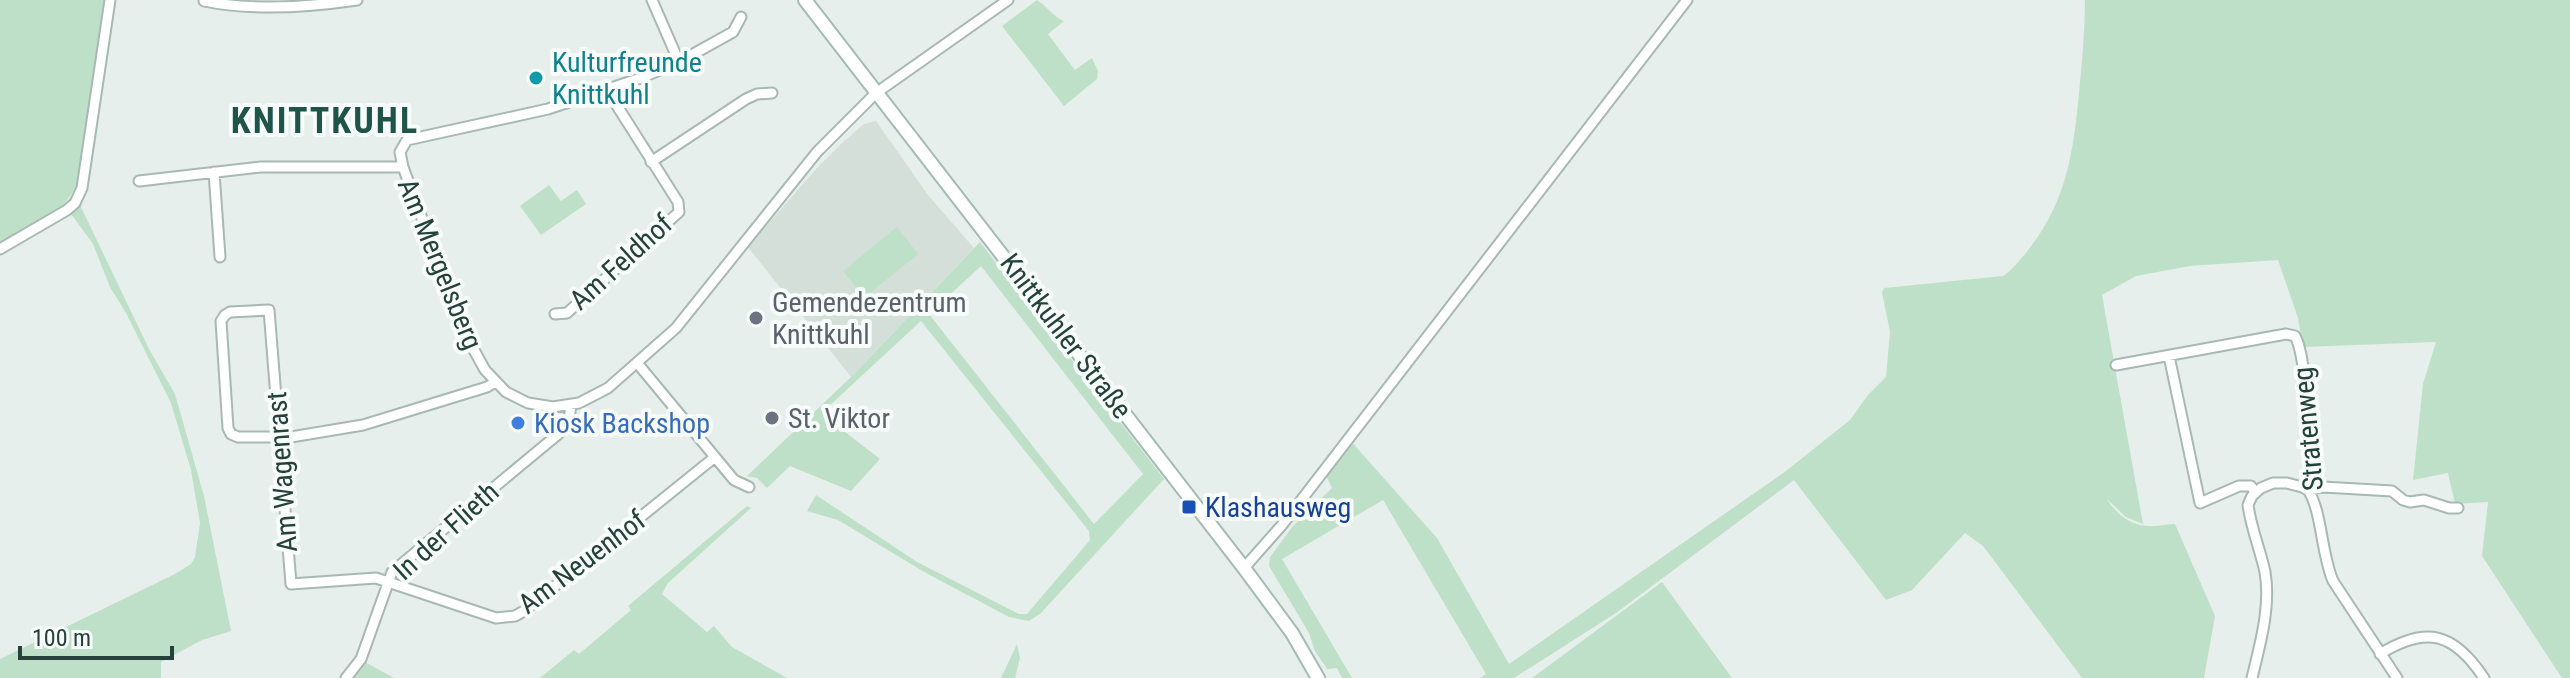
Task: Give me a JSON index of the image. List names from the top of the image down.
{
  "streets": {
    "street": [
      "Am Feldhof",
      "Am Mergelsberg",
      "Knittkuhler Straße",
      "Stratenweg",
      "Am Wagenrast",
      "In der Flieth",
      "Am Neuenhof"
    ]
  },
  "crossings": [
    ["Am Mergelsberg", "Knittkuhler Straße"],
    ["Am Mergelsberg", "In der Flieth"],
    ["Am Wagenrast", "In der Flieth"],
    ["Am Wagenrast", "Am Neuenhof"],
    ["In der Flieth", "Am Neuenhof"]
  ],
  "districts": ["KNITTKUHL"],
  "places": {
    "other": [
      "Kulturfreunde Knittkuhl",
      "Gemendezentrum Knittkuhl",
      "St. Viktor",
      "Kiosk Backshop"
    ],
    "transit": ["Klashausweg"]
  },
  "scale_bar": "100 m"
}
